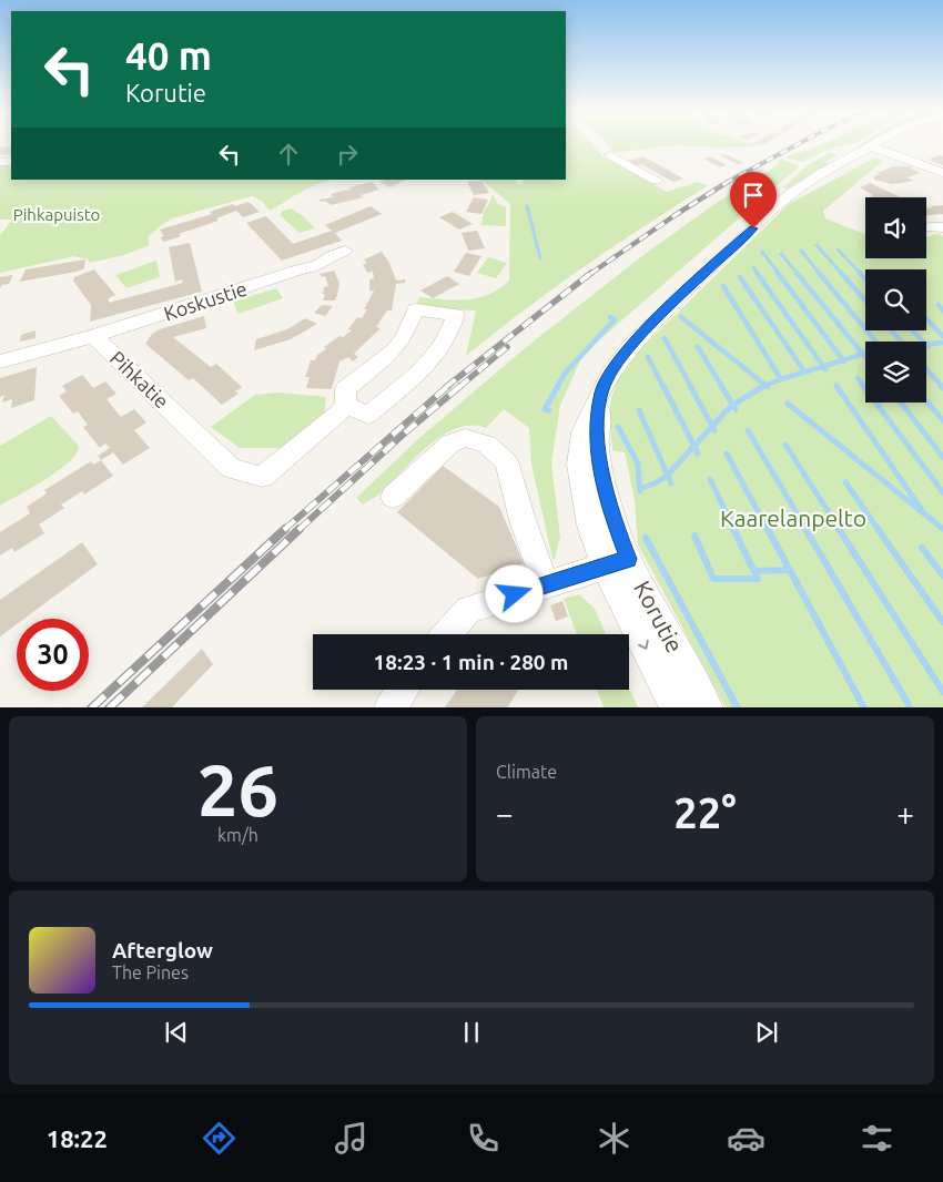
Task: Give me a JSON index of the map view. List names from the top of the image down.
{
  "streets": {
    "street": ["Koskustie", "Pihkatie", "Korutie"]
  },
  "crossings": [
    ["Koskustie", "Pihkatie"]
  ],
  "parks": ["Pihkapuisto", "Kaarelanpelto"],
  "page": {
    "turn": ["40 m", "Korutie"],
    "limit": "30",
    "trip": "18:23 · 1 min · 280 m",
    "tile": [
      ["26", "km/h"],
      "Climate"
    ],
    "heat": ["−", "22°", "+"],
    "song": ["Afterglow", "The Pines"],
    "tabs": "18:22"
  }
}
